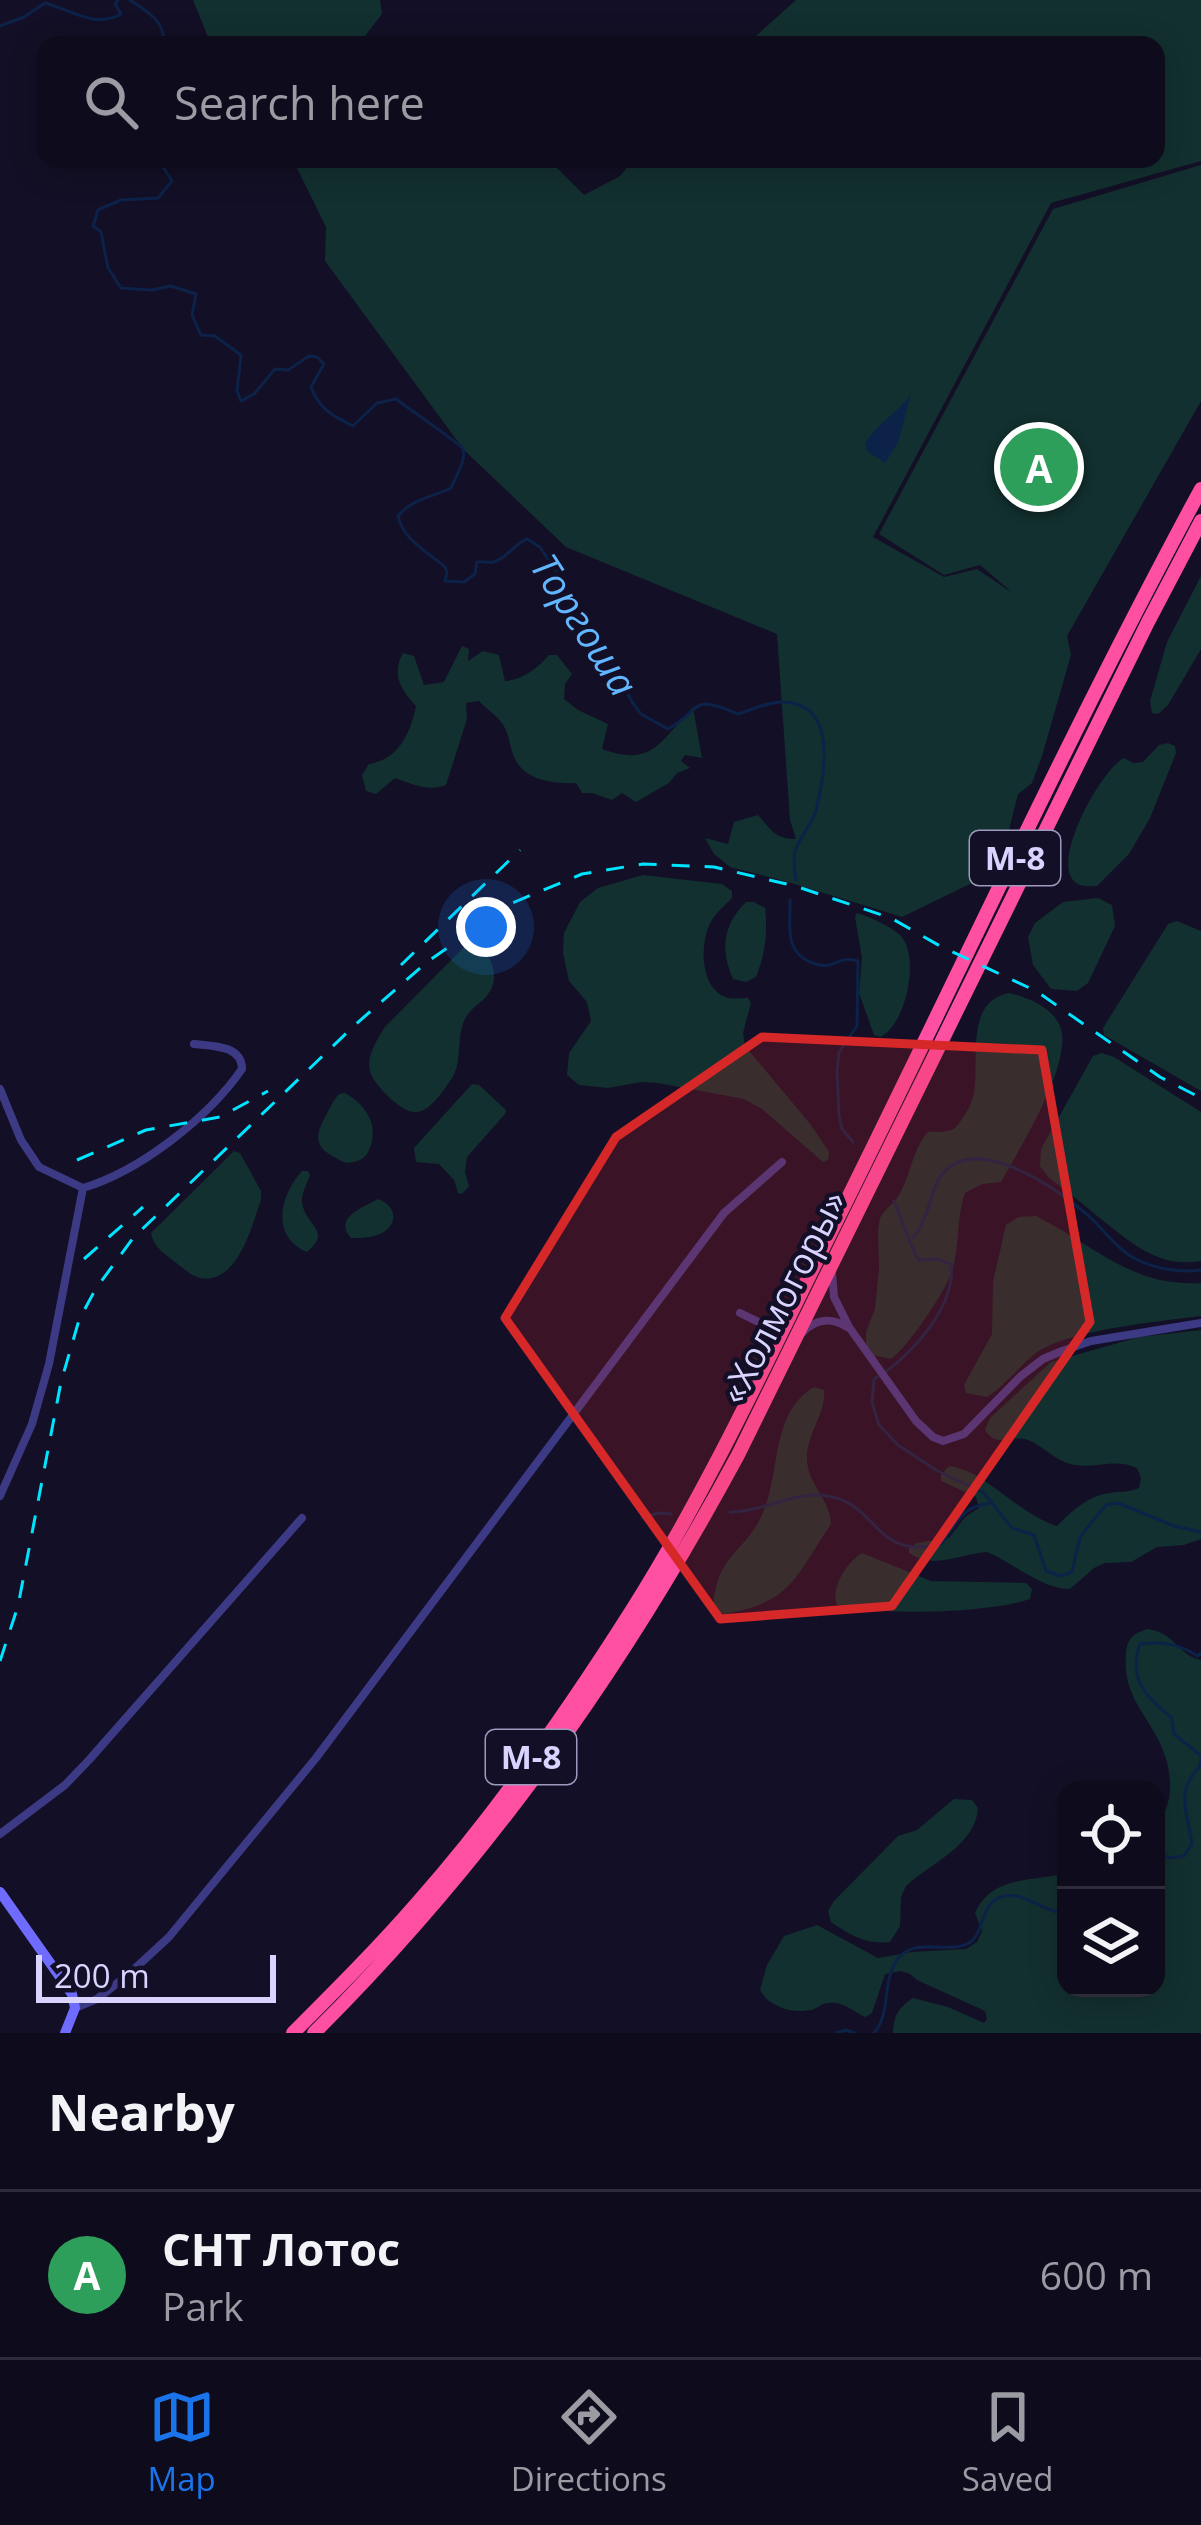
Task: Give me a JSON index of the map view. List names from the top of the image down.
{
  "streets": {
    "highway": ["М-8", "«Холмогоры»"]
  },
  "water": ["Торгоша"],
  "scale_bar": "200 m",
  "page": {
    "search": "Search here",
    "pins": "A",
    "scale": "200 m",
    "heading": "Nearby",
    "list": [
      {
        "mark": "A",
        "name": "СНТ Лотос",
        "note": "Park",
        "value": "600 m"
      }
    ],
    "nav": ["Map", "Directions", "Saved"]
  }
}
